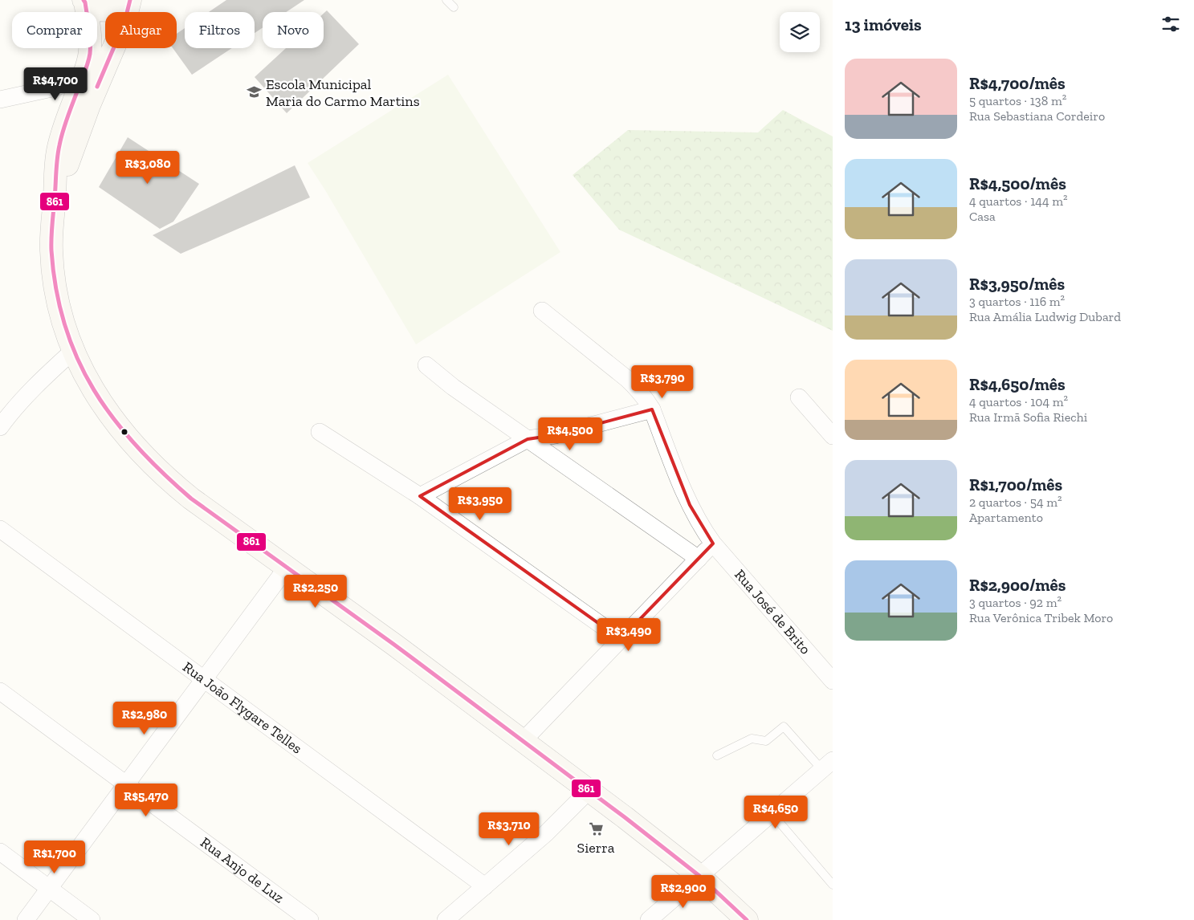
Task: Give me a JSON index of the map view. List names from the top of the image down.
{
  "streets": {
    "street": ["Rua José de Brito", "Rua João Flygare Telles", "Rua Anjo de Luz"]
  },
  "places": {
    "school or university": ["Escola Municipal Maria do Carmo Martins"],
    "supermarket": ["Sierra"]
  },
  "lines": ["transit line 861"],
  "page": {
    "heading": "13 imóveis",
    "chip": [
      "Comprar",
      "Alugar",
      "Filtros",
      "Novo"
    ],
    "list": [
      {
        "name": "R$4,700/mês",
        "note": "5 quartos · 138 m² · Rua Sebastiana Cordeiro"
      },
      {
        "name": "R$4,500/mês",
        "note": "4 quartos · 144 m² · Casa"
      },
      {
        "name": "R$3,950/mês",
        "note": "3 quartos · 116 m² · Rua Amália Ludwig Dubard"
      },
      {
        "name": "R$4,650/mês",
        "note": "4 quartos · 104 m² · Rua Irmã Sofia Riechi"
      },
      {
        "name": "R$1,700/mês",
        "note": "2 quartos · 54 m² · Apartamento"
      },
      {
        "name": "R$2,900/mês",
        "note": "3 quartos · 92 m² · Rua Verônica Tribek Moro"
      }
    ],
    "price": [
      "R$4,700",
      "R$3,080",
      "R$3,790",
      "R$4,500",
      "R$3,950",
      "R$2,250",
      "R$3,490",
      "R$2,980",
      "R$5,470",
      "R$4,650",
      "R$3,710",
      "R$1,700",
      "R$2,900"
    ]
  }
}
